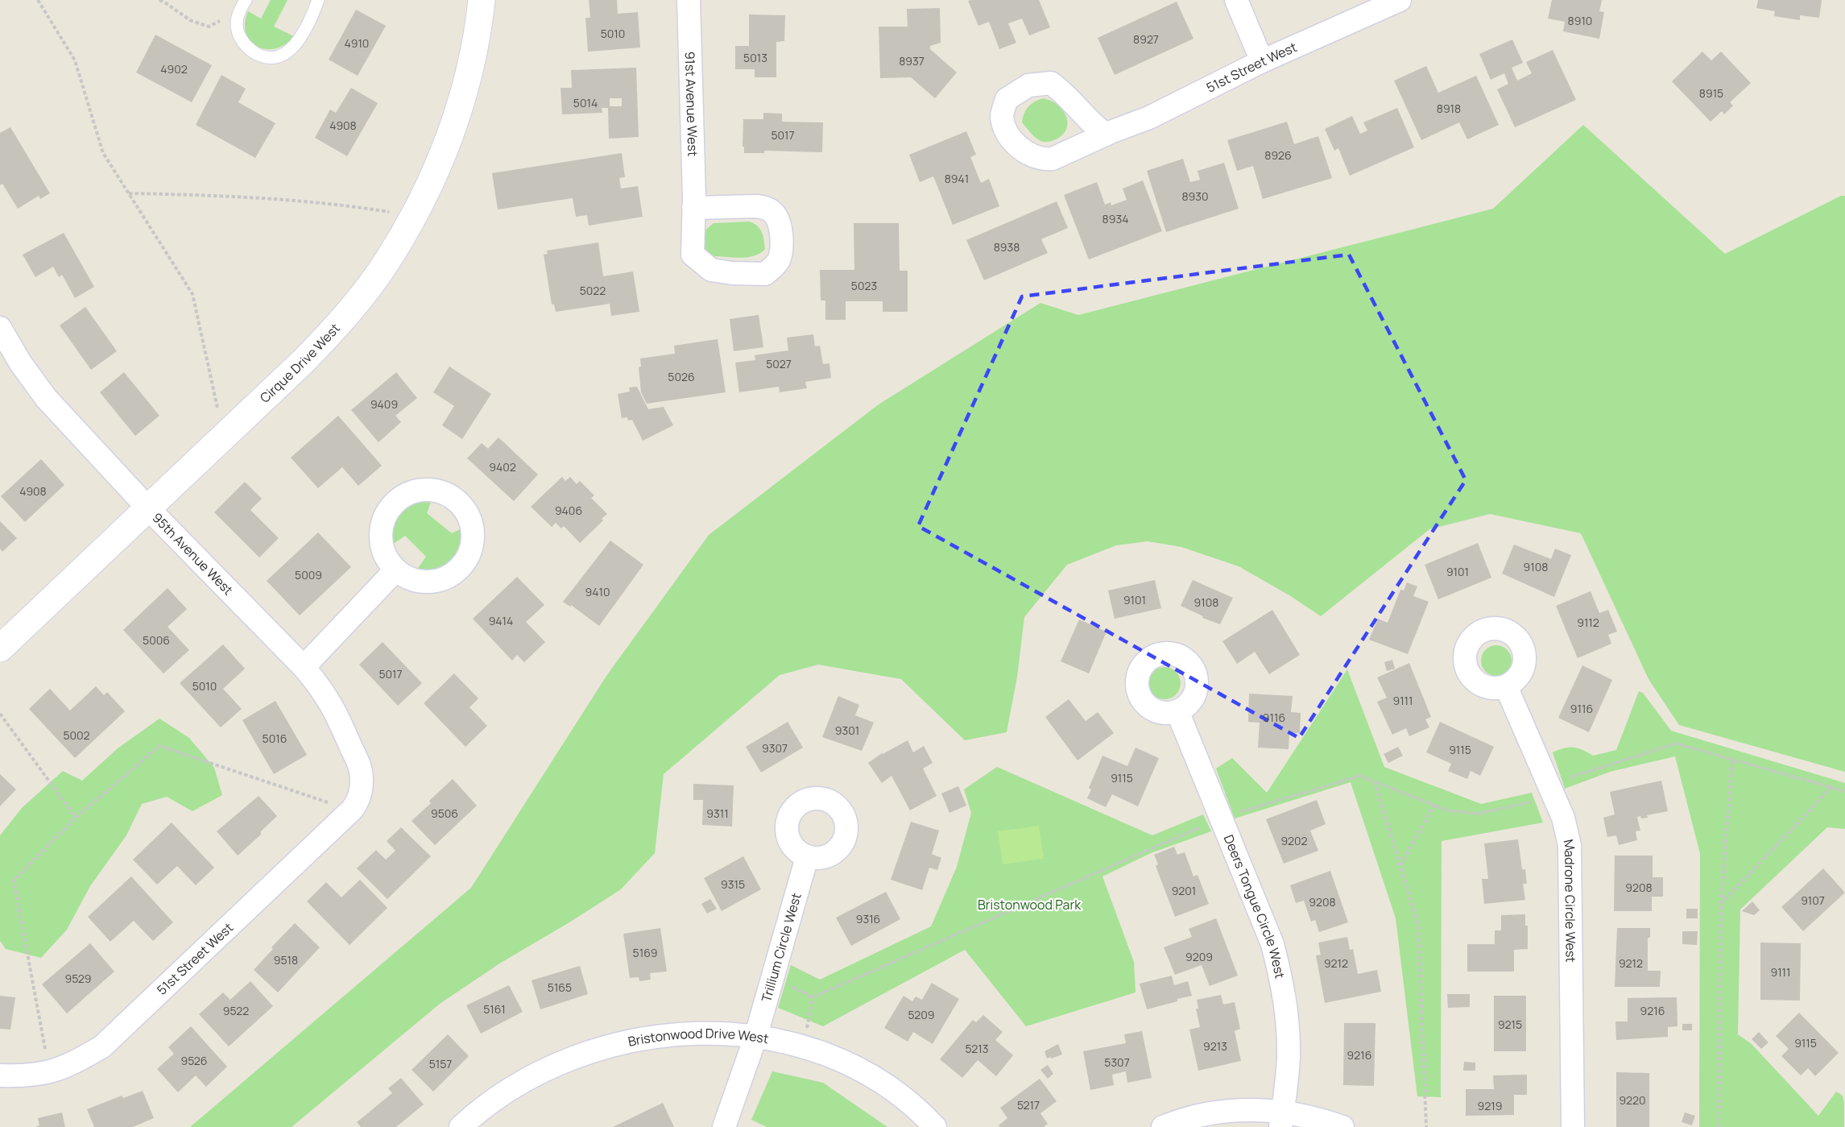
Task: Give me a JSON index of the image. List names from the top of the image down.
{
  "streets": {
    "street": [
      "51st Street West",
      "91st Avenue West",
      "Cirque Drive West",
      "95th Avenue West",
      "Madrone Circle West",
      "Deers Tongue Circle West",
      "Trillium Circle West",
      "Bristonwood Drive West"
    ]
  },
  "crossings": [
    ["51st Street West", "95th Avenue West"],
    ["Cirque Drive West", "95th Avenue West"],
    ["Trillium Circle West", "Bristonwood Drive West"]
  ],
  "parks": ["Bristonwood Park"],
  "house_numbers": [
    "8910",
    "5010",
    "8927",
    "4910",
    "5013",
    "8937",
    "4902",
    "8915",
    "5014",
    "8918",
    "4908",
    "5017",
    "8926",
    "8941",
    "8930",
    "8934",
    "8938",
    "5023",
    "5022",
    "5027",
    "5026",
    "9409",
    "9402",
    "4908",
    "9406",
    "9108",
    "9101",
    "5009",
    "9410",
    "9101",
    "9108",
    "9414",
    "9112",
    "5006",
    "5017",
    "5010",
    "9111",
    "9116",
    "9116",
    "9301",
    "5002",
    "5016",
    "9307",
    "9115",
    "9115",
    "9506",
    "9311",
    "9202",
    "9315",
    "9208",
    "9201",
    "9107",
    "9208",
    "9316",
    "5169",
    "9209",
    "9518",
    "9212",
    "9212",
    "9111",
    "9529",
    "5165",
    "5161",
    "9522",
    "9216",
    "5209",
    "9215",
    "9115",
    "9213",
    "5213",
    "9216",
    "9526",
    "5307",
    "5157",
    "9220",
    "5217",
    "9219"
  ]
}
